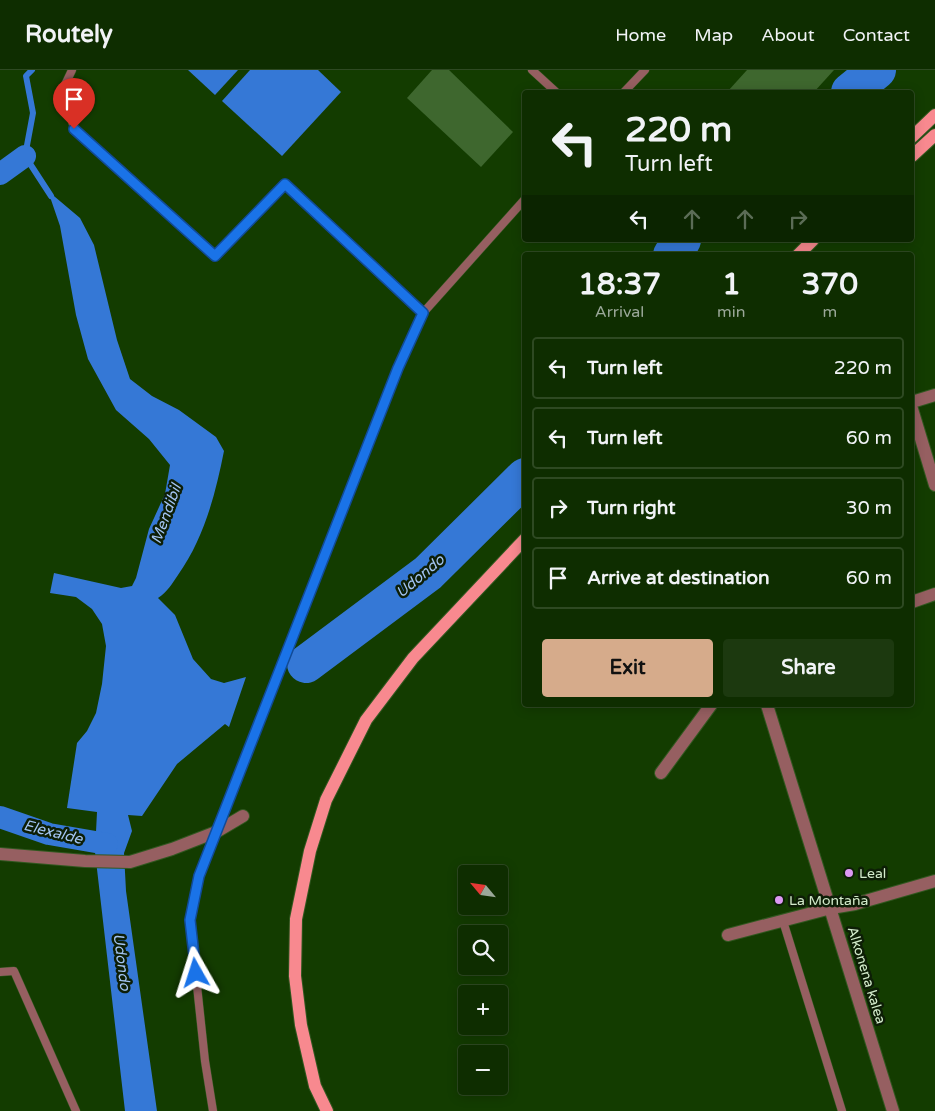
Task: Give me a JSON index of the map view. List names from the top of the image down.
{
  "streets": {
    "street": ["Alkonena kalea"]
  },
  "water": ["Mendibil", "Udondo", "Elexalde"],
  "places": ["Leal", "La Montaña"],
  "north": "top left",
  "page": {
    "header": "Routely",
    "nav": [
      "Home",
      "Map",
      "About",
      "Contact"
    ],
    "turn": ["220 m", "Turn left"],
    "eta": [
      "18:37",
      "Arrival",
      "1",
      "min",
      "370",
      "m"
    ],
    "list": [
      {
        "name": "Turn left",
        "value": "220 m"
      },
      {
        "name": "Turn left",
        "value": "60 m"
      },
      {
        "name": "Turn right",
        "value": "30 m"
      },
      {
        "name": "Arrive at destination",
        "value": "60 m"
      }
    ],
    "buttons": ["Exit", "Share"],
    "map_buttons": ["+", "−"]
  }
}
